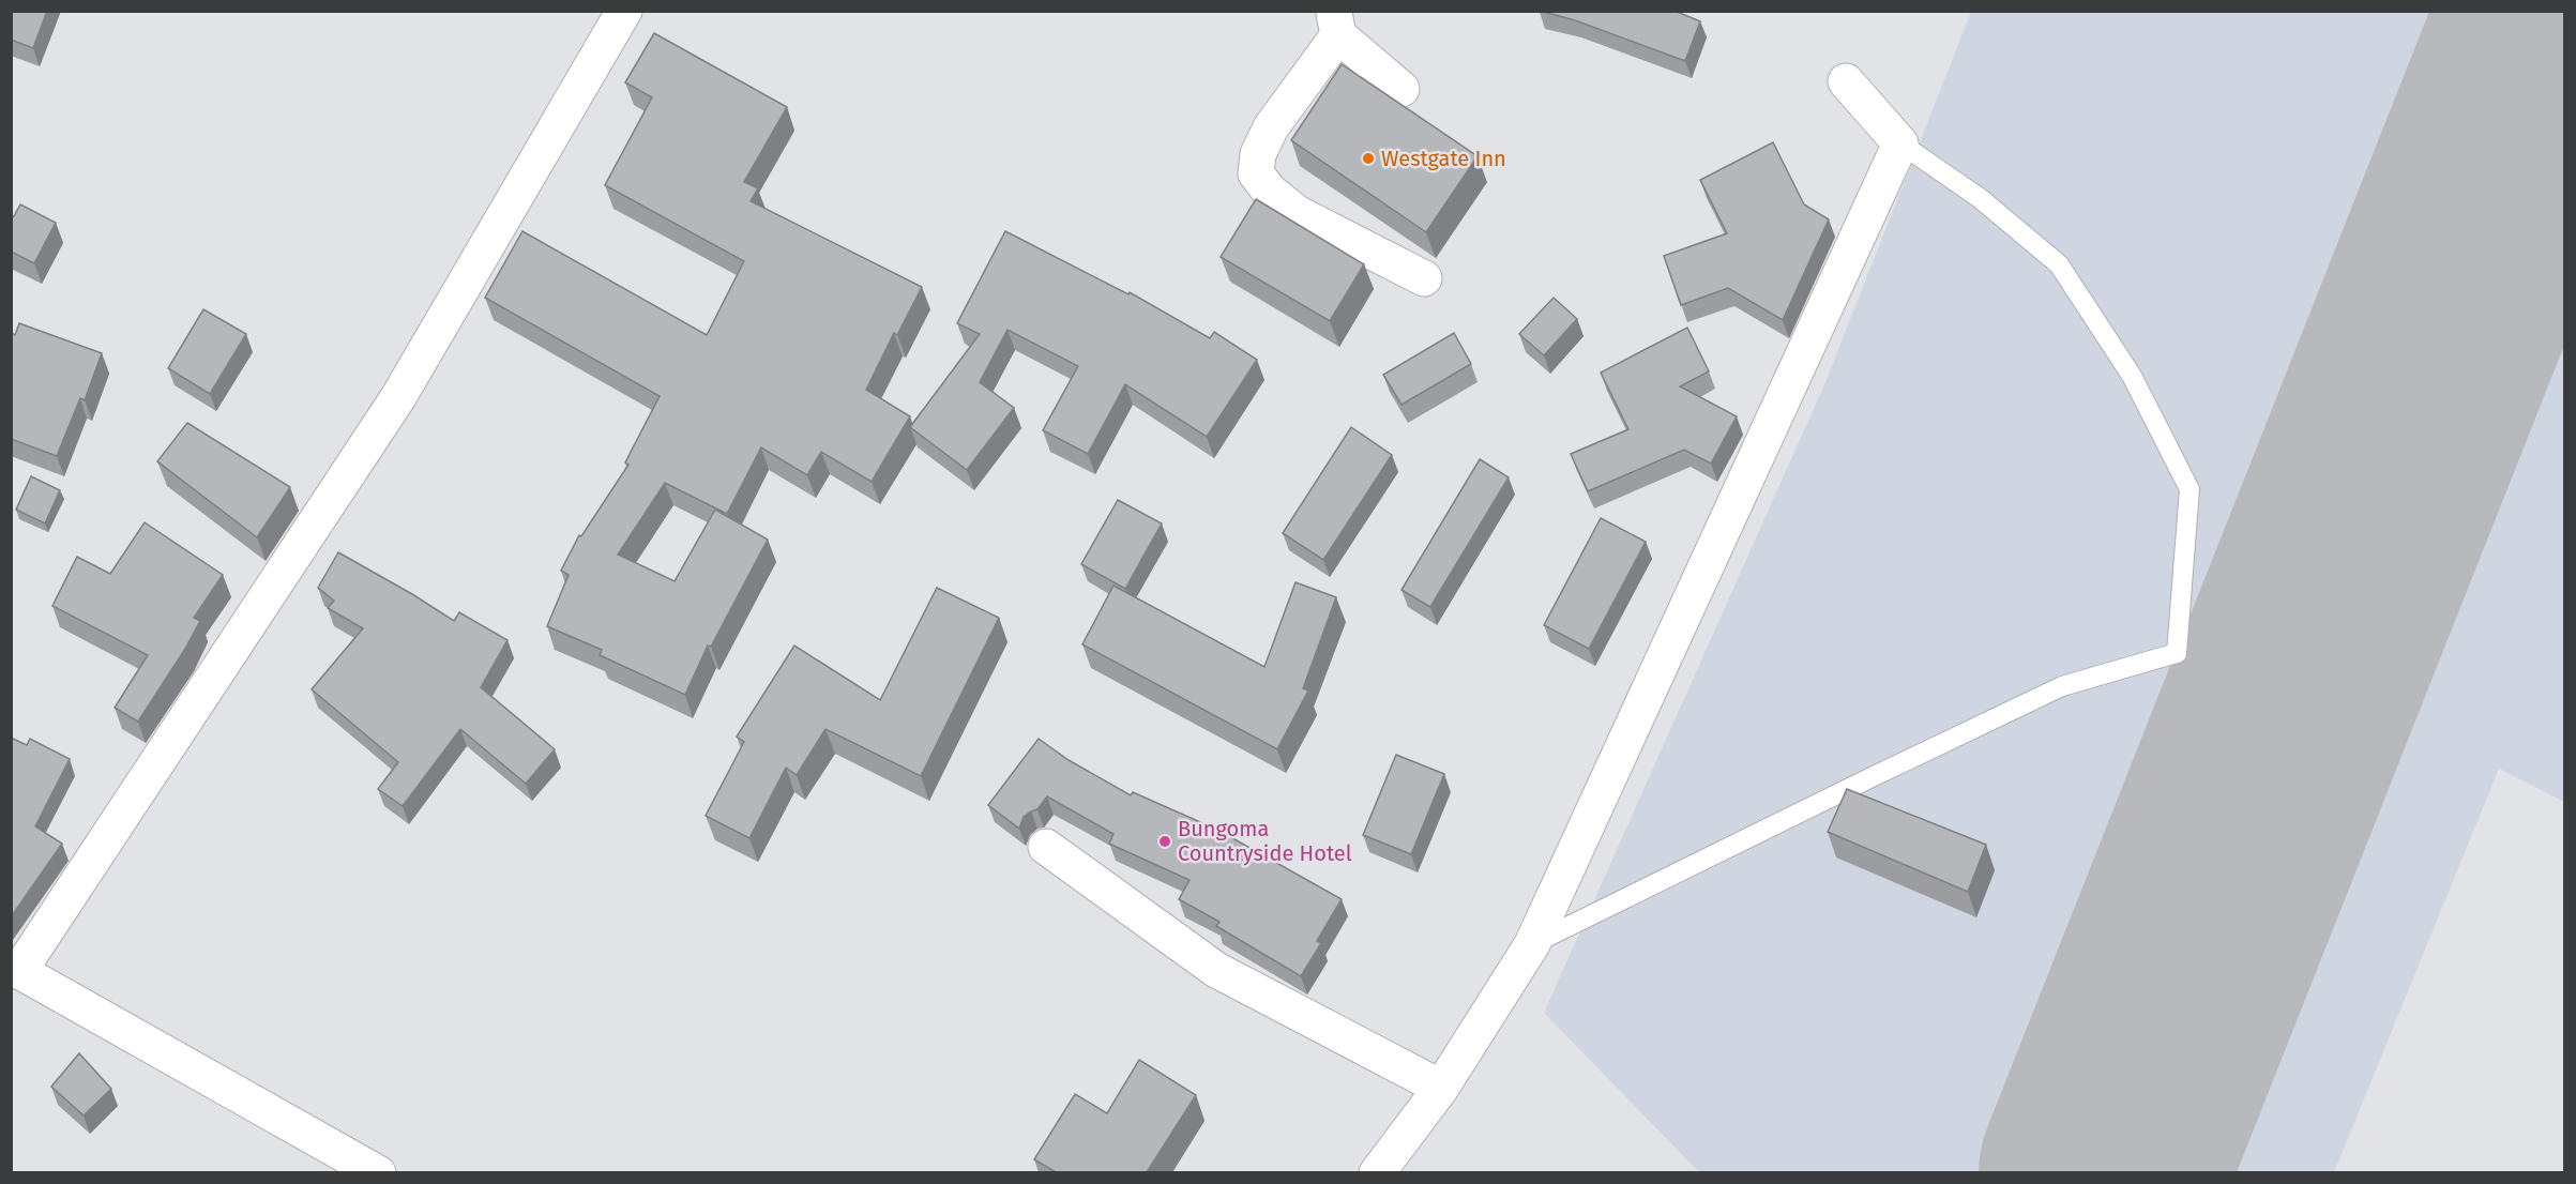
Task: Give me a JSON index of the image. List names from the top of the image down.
{
  "places": ["Westgate Inn", "Bungoma Countryside Hotel"]
}
